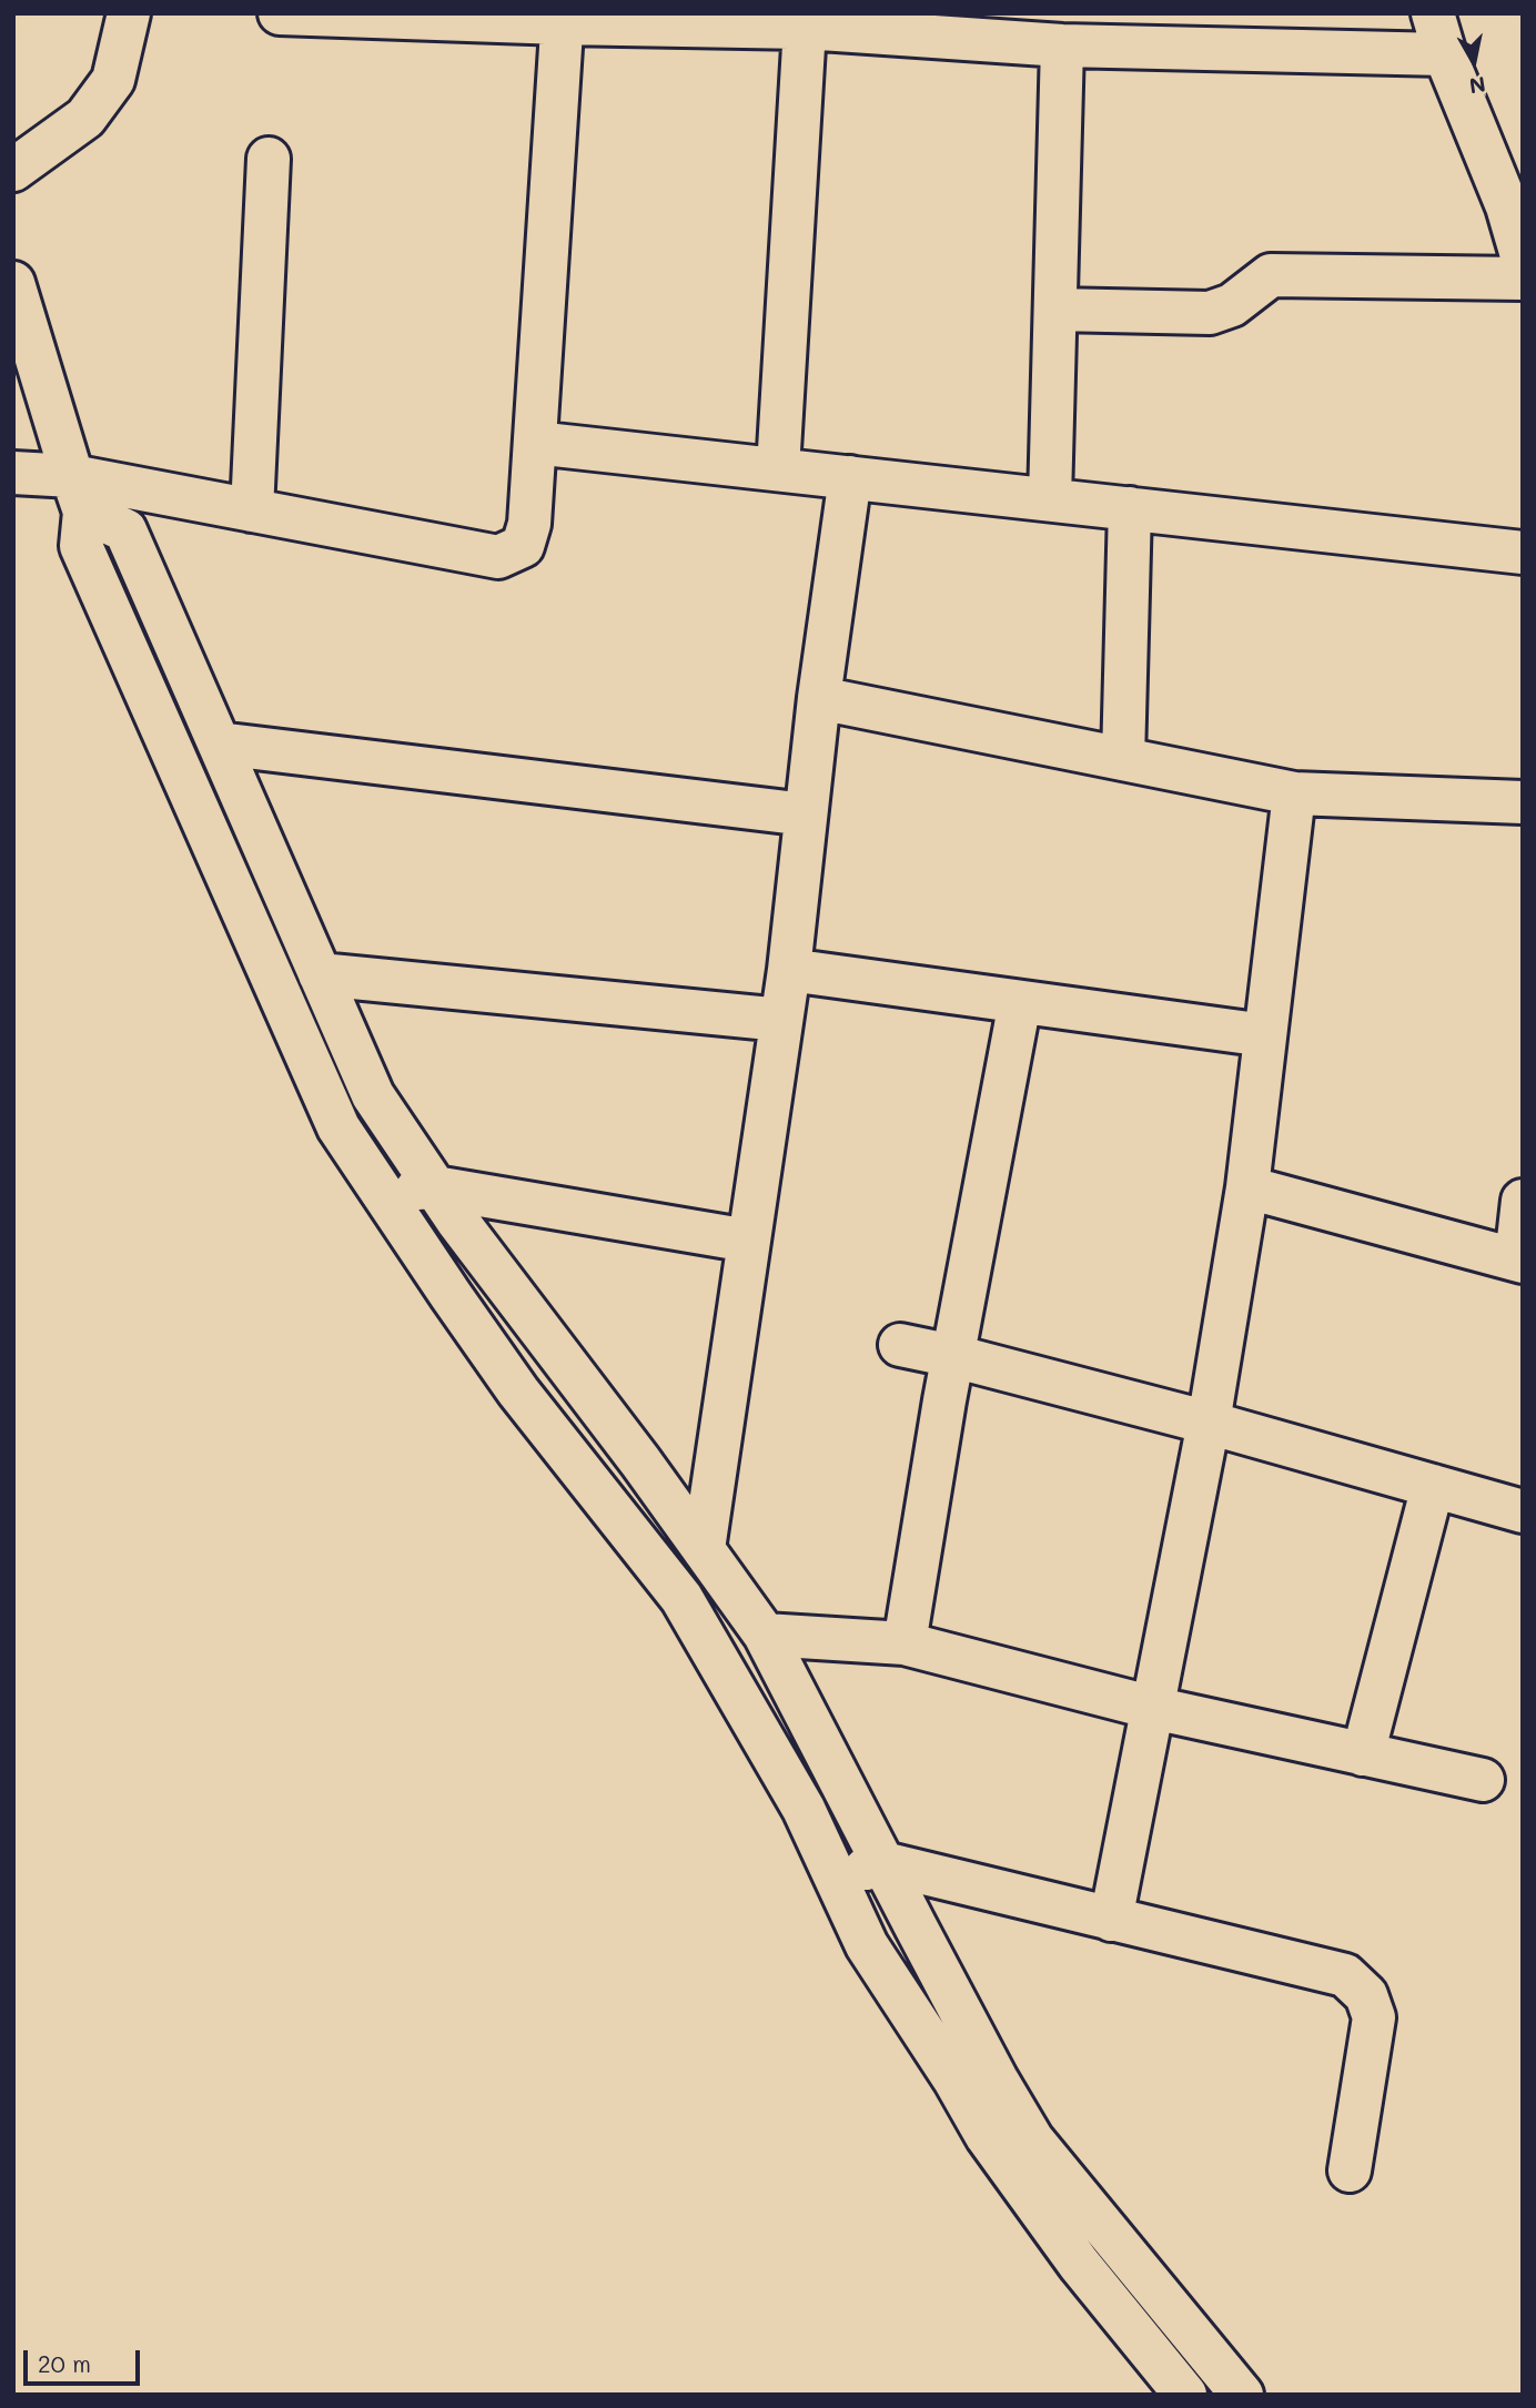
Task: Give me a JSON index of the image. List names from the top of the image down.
{
  "scale_bar": "20 m",
  "north": "bottom"
}
